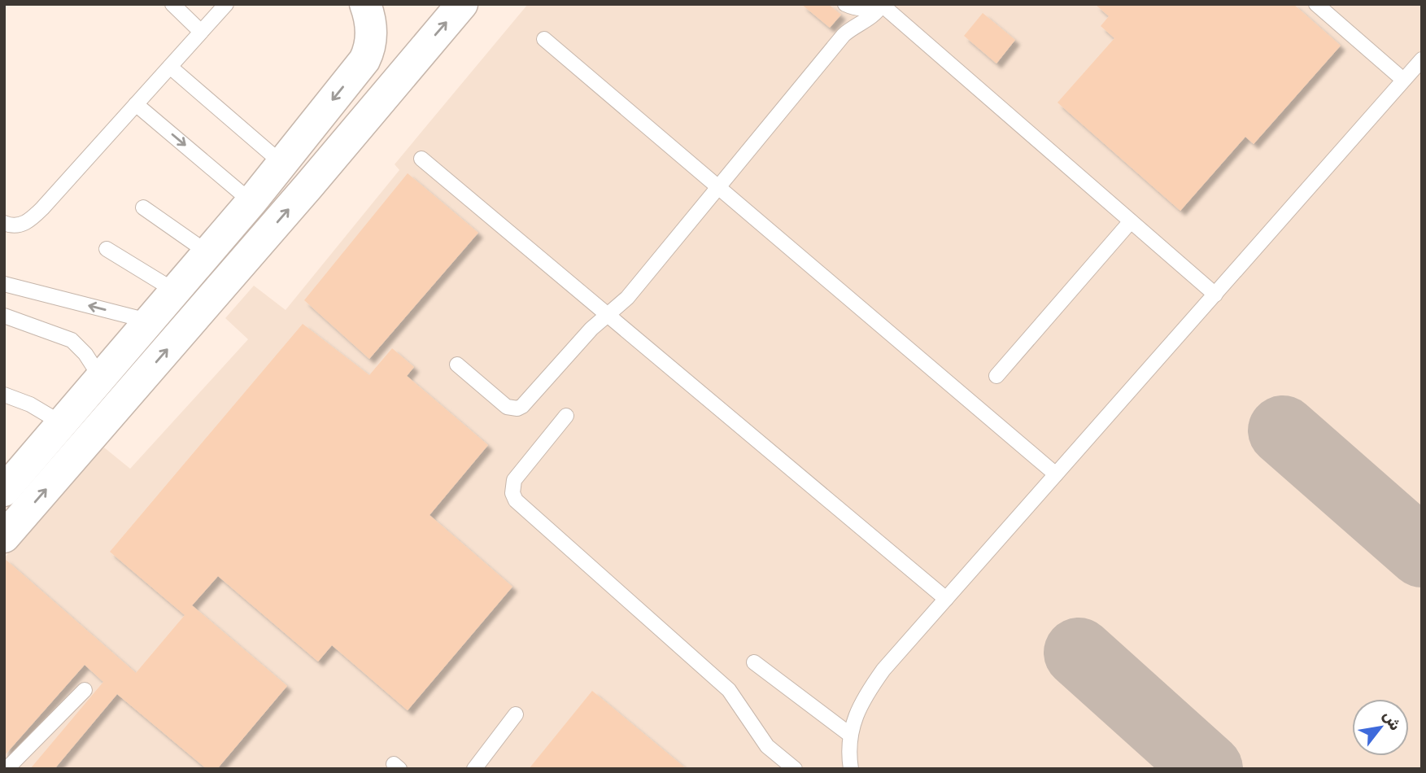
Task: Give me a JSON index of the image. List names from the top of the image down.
{
  "north": "top right"
}
